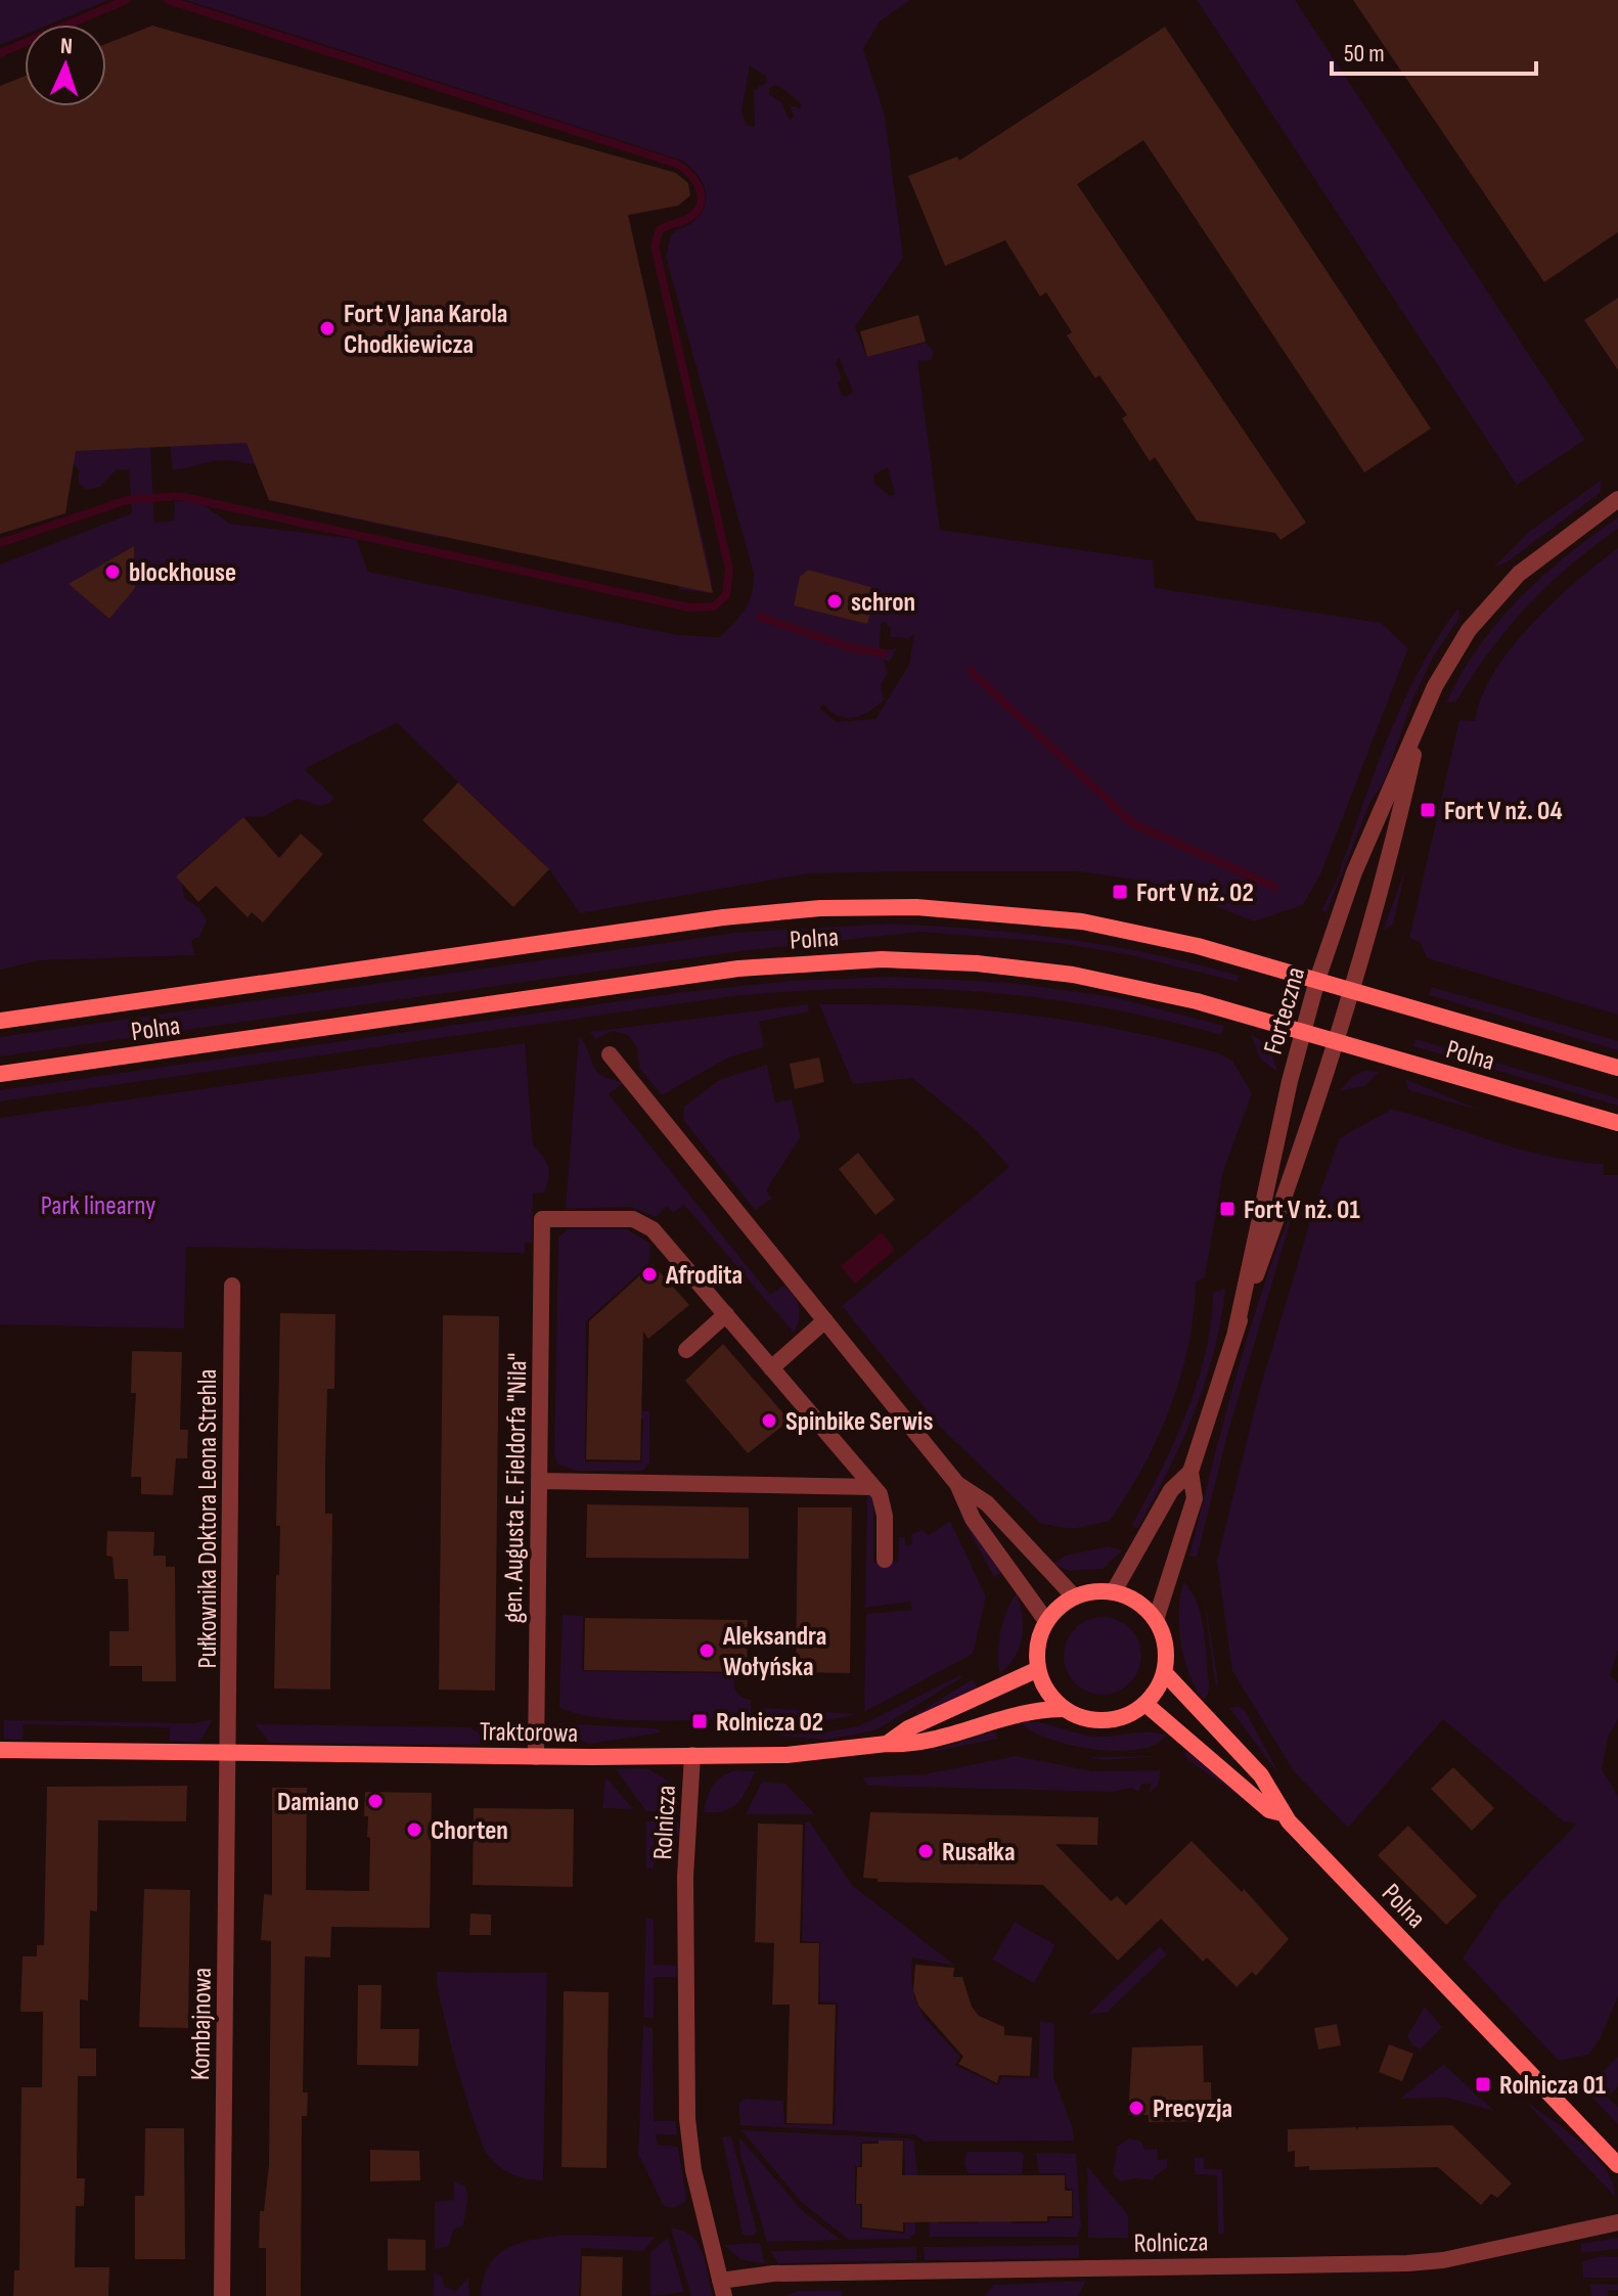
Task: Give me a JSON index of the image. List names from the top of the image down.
{
  "streets": {
    "street": [
      "Polna",
      "Forteczna",
      "gen. Augusta E. Fieldorfa \"Nila\"",
      "Pułkownika Doktora Leona Strehla",
      "Traktorowa",
      "Rolnicza",
      "Kombajnowa"
    ]
  },
  "crossings": [
    ["Polna", "Forteczna"],
    ["Polna", "Traktorowa"],
    ["Forteczna", "Traktorowa"],
    ["gen. Augusta E. Fieldorfa \"Nila\"", "Traktorowa"],
    ["Pułkownika Doktora Leona Strehla", "Traktorowa"],
    ["Pułkownika Doktora Leona Strehla", "Kombajnowa"],
    ["Traktorowa", "Rolnicza"],
    ["Traktorowa", "Kombajnowa"]
  ],
  "parks": ["Park linearny"],
  "places": {
    "other": [
      "Fort V Jana Karola Chodkiewicza",
      "blockhouse",
      "schron",
      "Afrodita",
      "Spinbike Serwis",
      "Aleksandra Wołyńska",
      "Damiano",
      "Chorten",
      "Rusałka",
      "Precyzja"
    ],
    "transit": [
      "Fort V nż. 04",
      "Fort V nż. 02",
      "Fort V nż. 01",
      "Rolnicza 02",
      "Rolnicza 01"
    ]
  },
  "scale_bar": "50 m",
  "north": "top"
}
